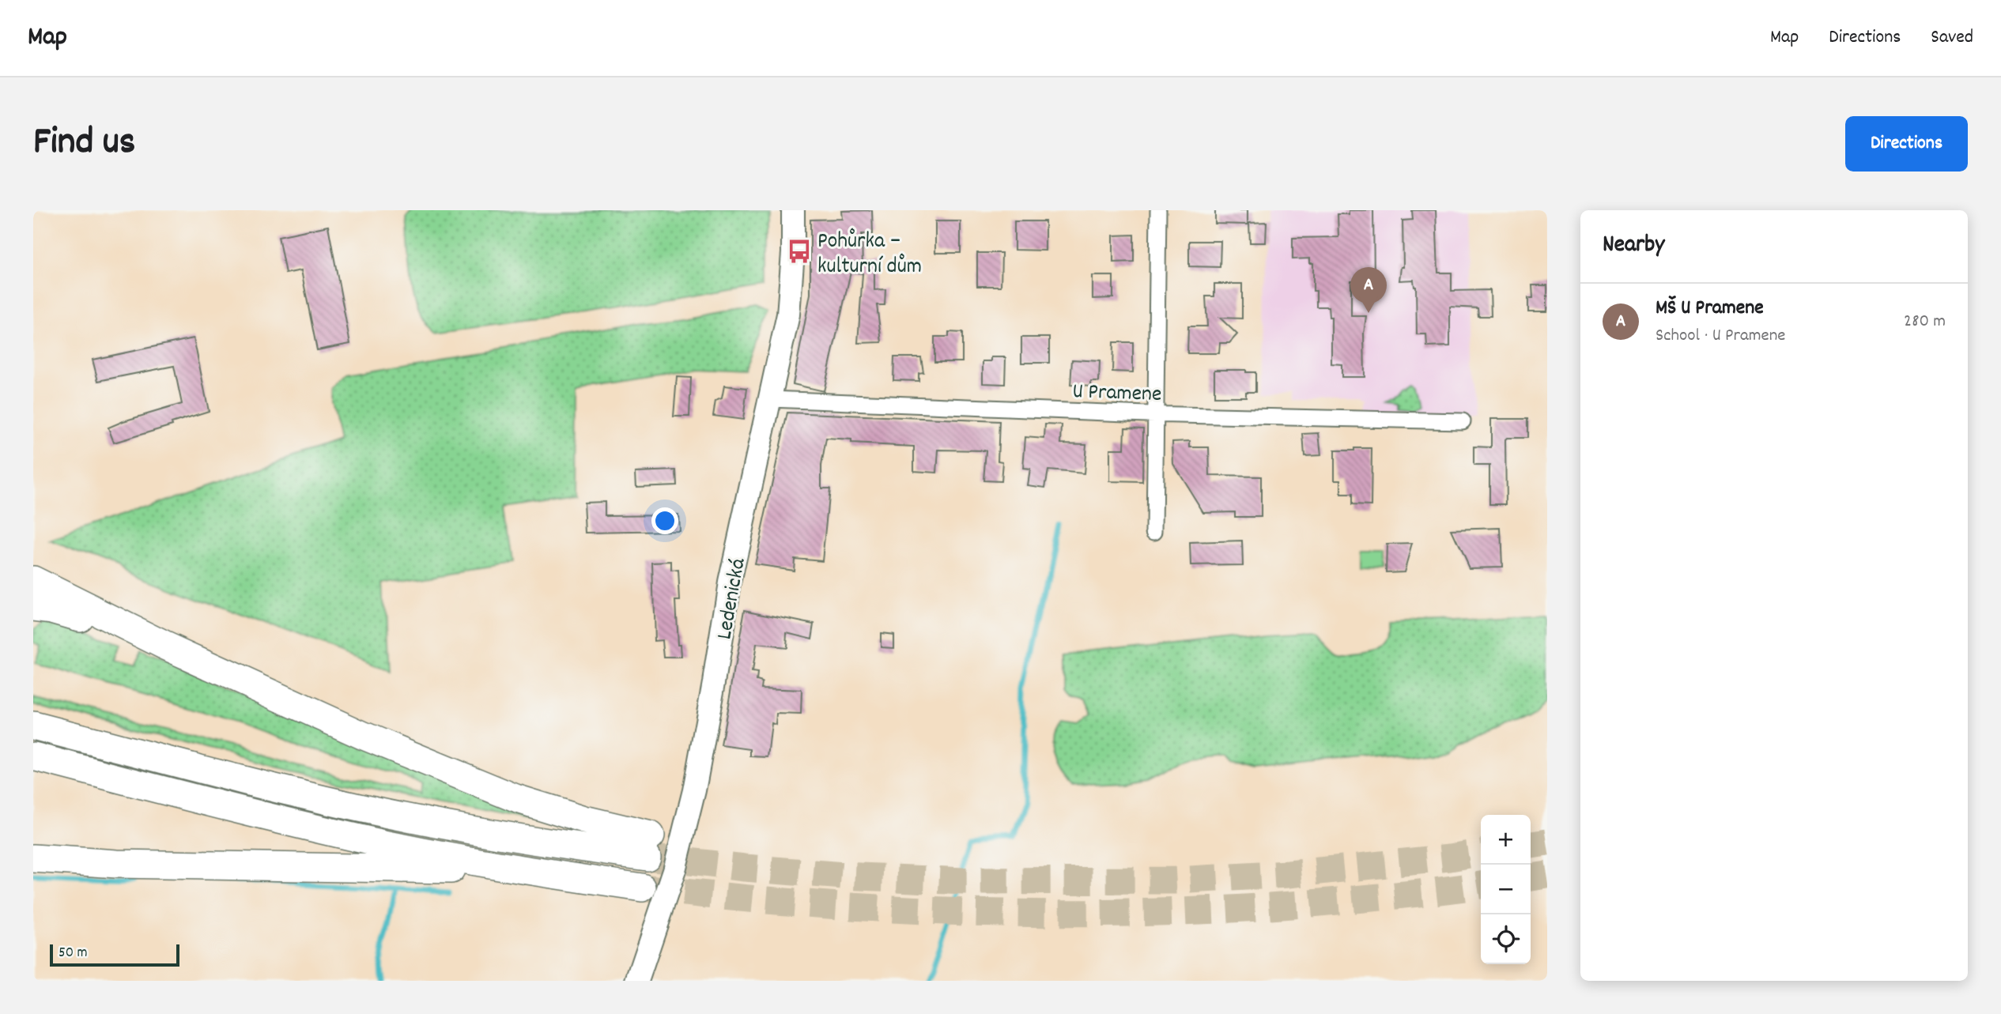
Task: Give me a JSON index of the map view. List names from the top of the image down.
{
  "streets": {
    "main road": ["Ledenická"],
    "street": ["U Pramene"]
  },
  "crossings": [
    ["U Pramene", "Ledenická"]
  ],
  "places": {
    "bus stop": ["Pohůrka – kulturní dům"]
  },
  "scale_bar": "50 m",
  "page": {
    "header": "Map",
    "nav": ["Map", "Directions", "Saved"],
    "title": "Find us",
    "buttons": "Directions",
    "heading": "Nearby",
    "pins": "A",
    "list": [
      {
        "mark": "A",
        "name": "MŠ U Pramene",
        "note": "School · U Pramene",
        "value": "280 m"
      }
    ],
    "map_buttons": ["+", "−"],
    "scale": "50 m"
  }
}
